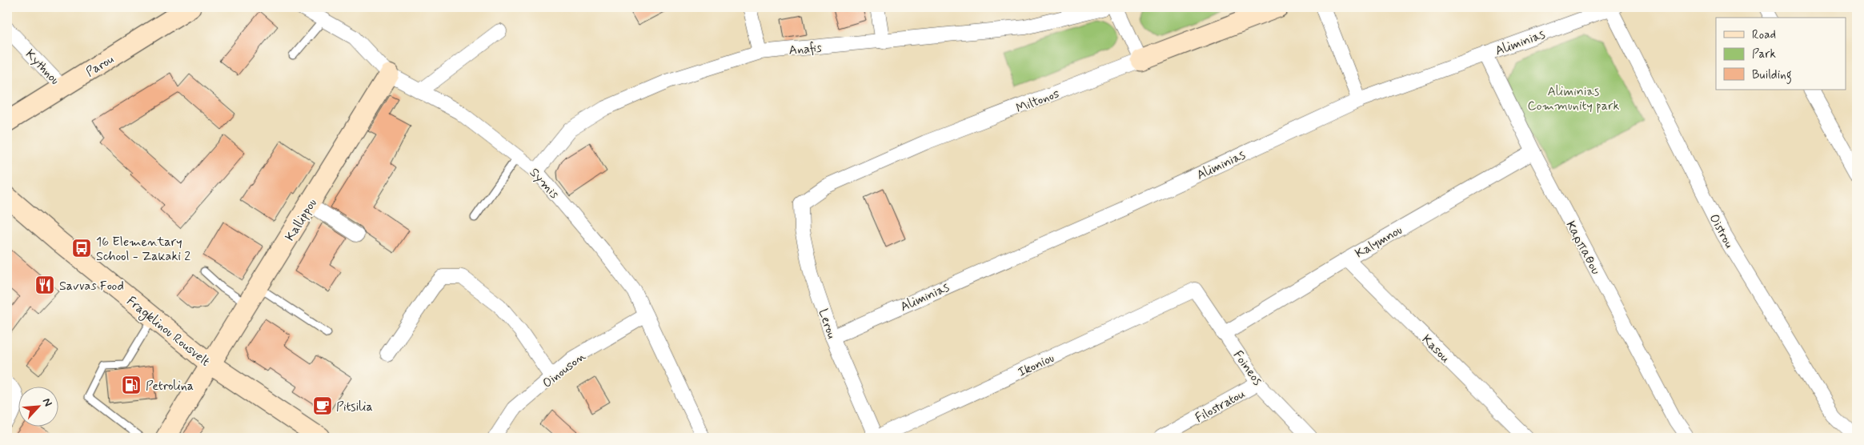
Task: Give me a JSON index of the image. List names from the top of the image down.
{
  "streets": {
    "street": [
      "Aliminias",
      "Anafis",
      "Parou",
      "Kythnou",
      "Miltonos",
      "Symis",
      "Kallippou",
      "Oistrou",
      "Kalymnou",
      "Καρπαθου",
      "Lerou",
      "Fragklinou Rousvelt",
      "Kasou",
      "Ikoniou",
      "Foineos",
      "Oinouson",
      "Filostratou"
    ]
  },
  "crossings": [
    ["Aliminias", "Oistrou"],
    ["Aliminias", "Καρπαθου"],
    ["Aliminias", "Lerou"],
    ["Anafis", "Symis"],
    ["Parou", "Kythnou"],
    ["Miltonos", "Lerou"],
    ["Symis", "Kallippou"],
    ["Symis", "Oinouson"],
    ["Kallippou", "Fragklinou Rousvelt"],
    ["Kalymnou", "Καρπαθου"],
    ["Kalymnou", "Kasou"],
    ["Kalymnou", "Foineos"],
    ["Lerou", "Ikoniou"],
    ["Ikoniou", "Foineos"],
    ["Foineos", "Filostratou"]
  ],
  "parks": ["Aliminias Community park"],
  "places": {
    "bus stop": ["16 Elementary School - Zakaki 2"],
    "restaurant": ["Savvas Food"],
    "fuel station": ["Petrolina"],
    "cafe": ["Pitsilia"]
  },
  "legend": ["Road", "Park", "Building"],
  "north": "top right"
}
